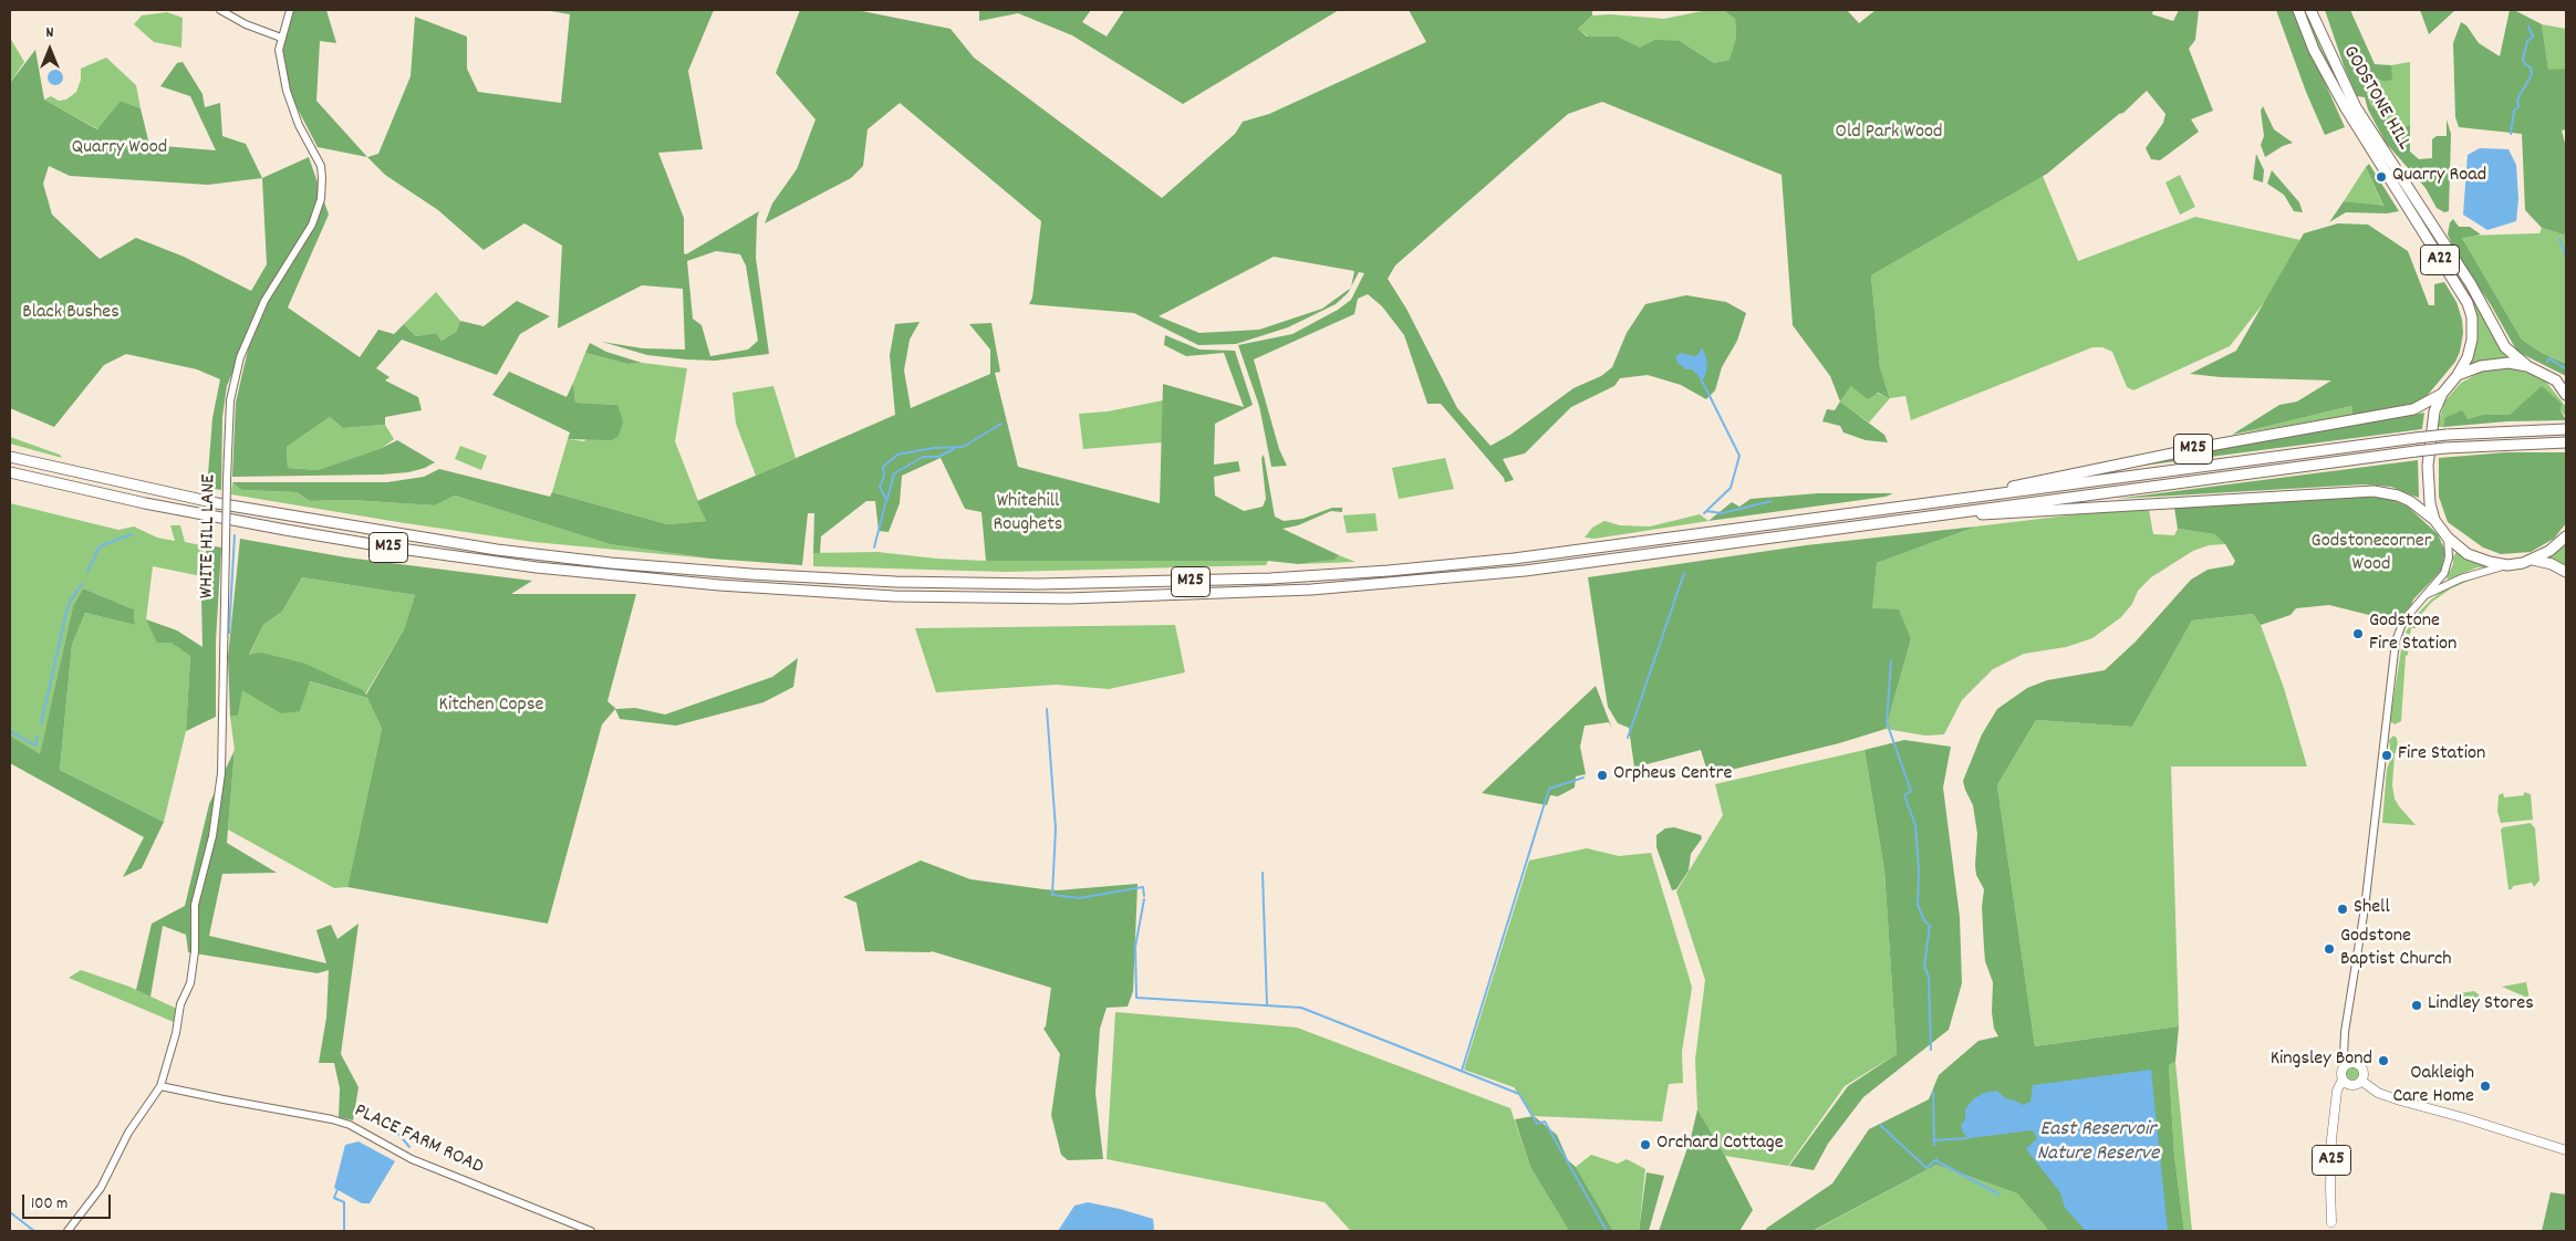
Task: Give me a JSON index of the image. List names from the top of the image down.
{
  "streets": {
    "highway": ["GODSTONE HILL", "A22", "M25"],
    "main road": ["A25"],
    "street": ["WHITE HILL LANE", "PLACE FARM ROAD"]
  },
  "crossings": [
    ["WHITE HILL LANE", "PLACE FARM ROAD"]
  ],
  "water": ["East Reservoir Nature Reserve"],
  "parks": [
    "Old Park Wood",
    "Quarry Wood",
    "Black Bushes",
    "Whitehill Roughets",
    "Godstonecorner Wood",
    "Kitchen Copse"
  ],
  "places": [
    "Quarry Road",
    "Godstone Fire Station",
    "Fire Station",
    "Orpheus Centre",
    "Shell",
    "Godstone Baptist Church",
    "Lindley Stores",
    "Kingsley Bond",
    "Oakleigh Care Home",
    "Orchard Cottage"
  ],
  "scale_bar": "100 m",
  "north": "top"
}
